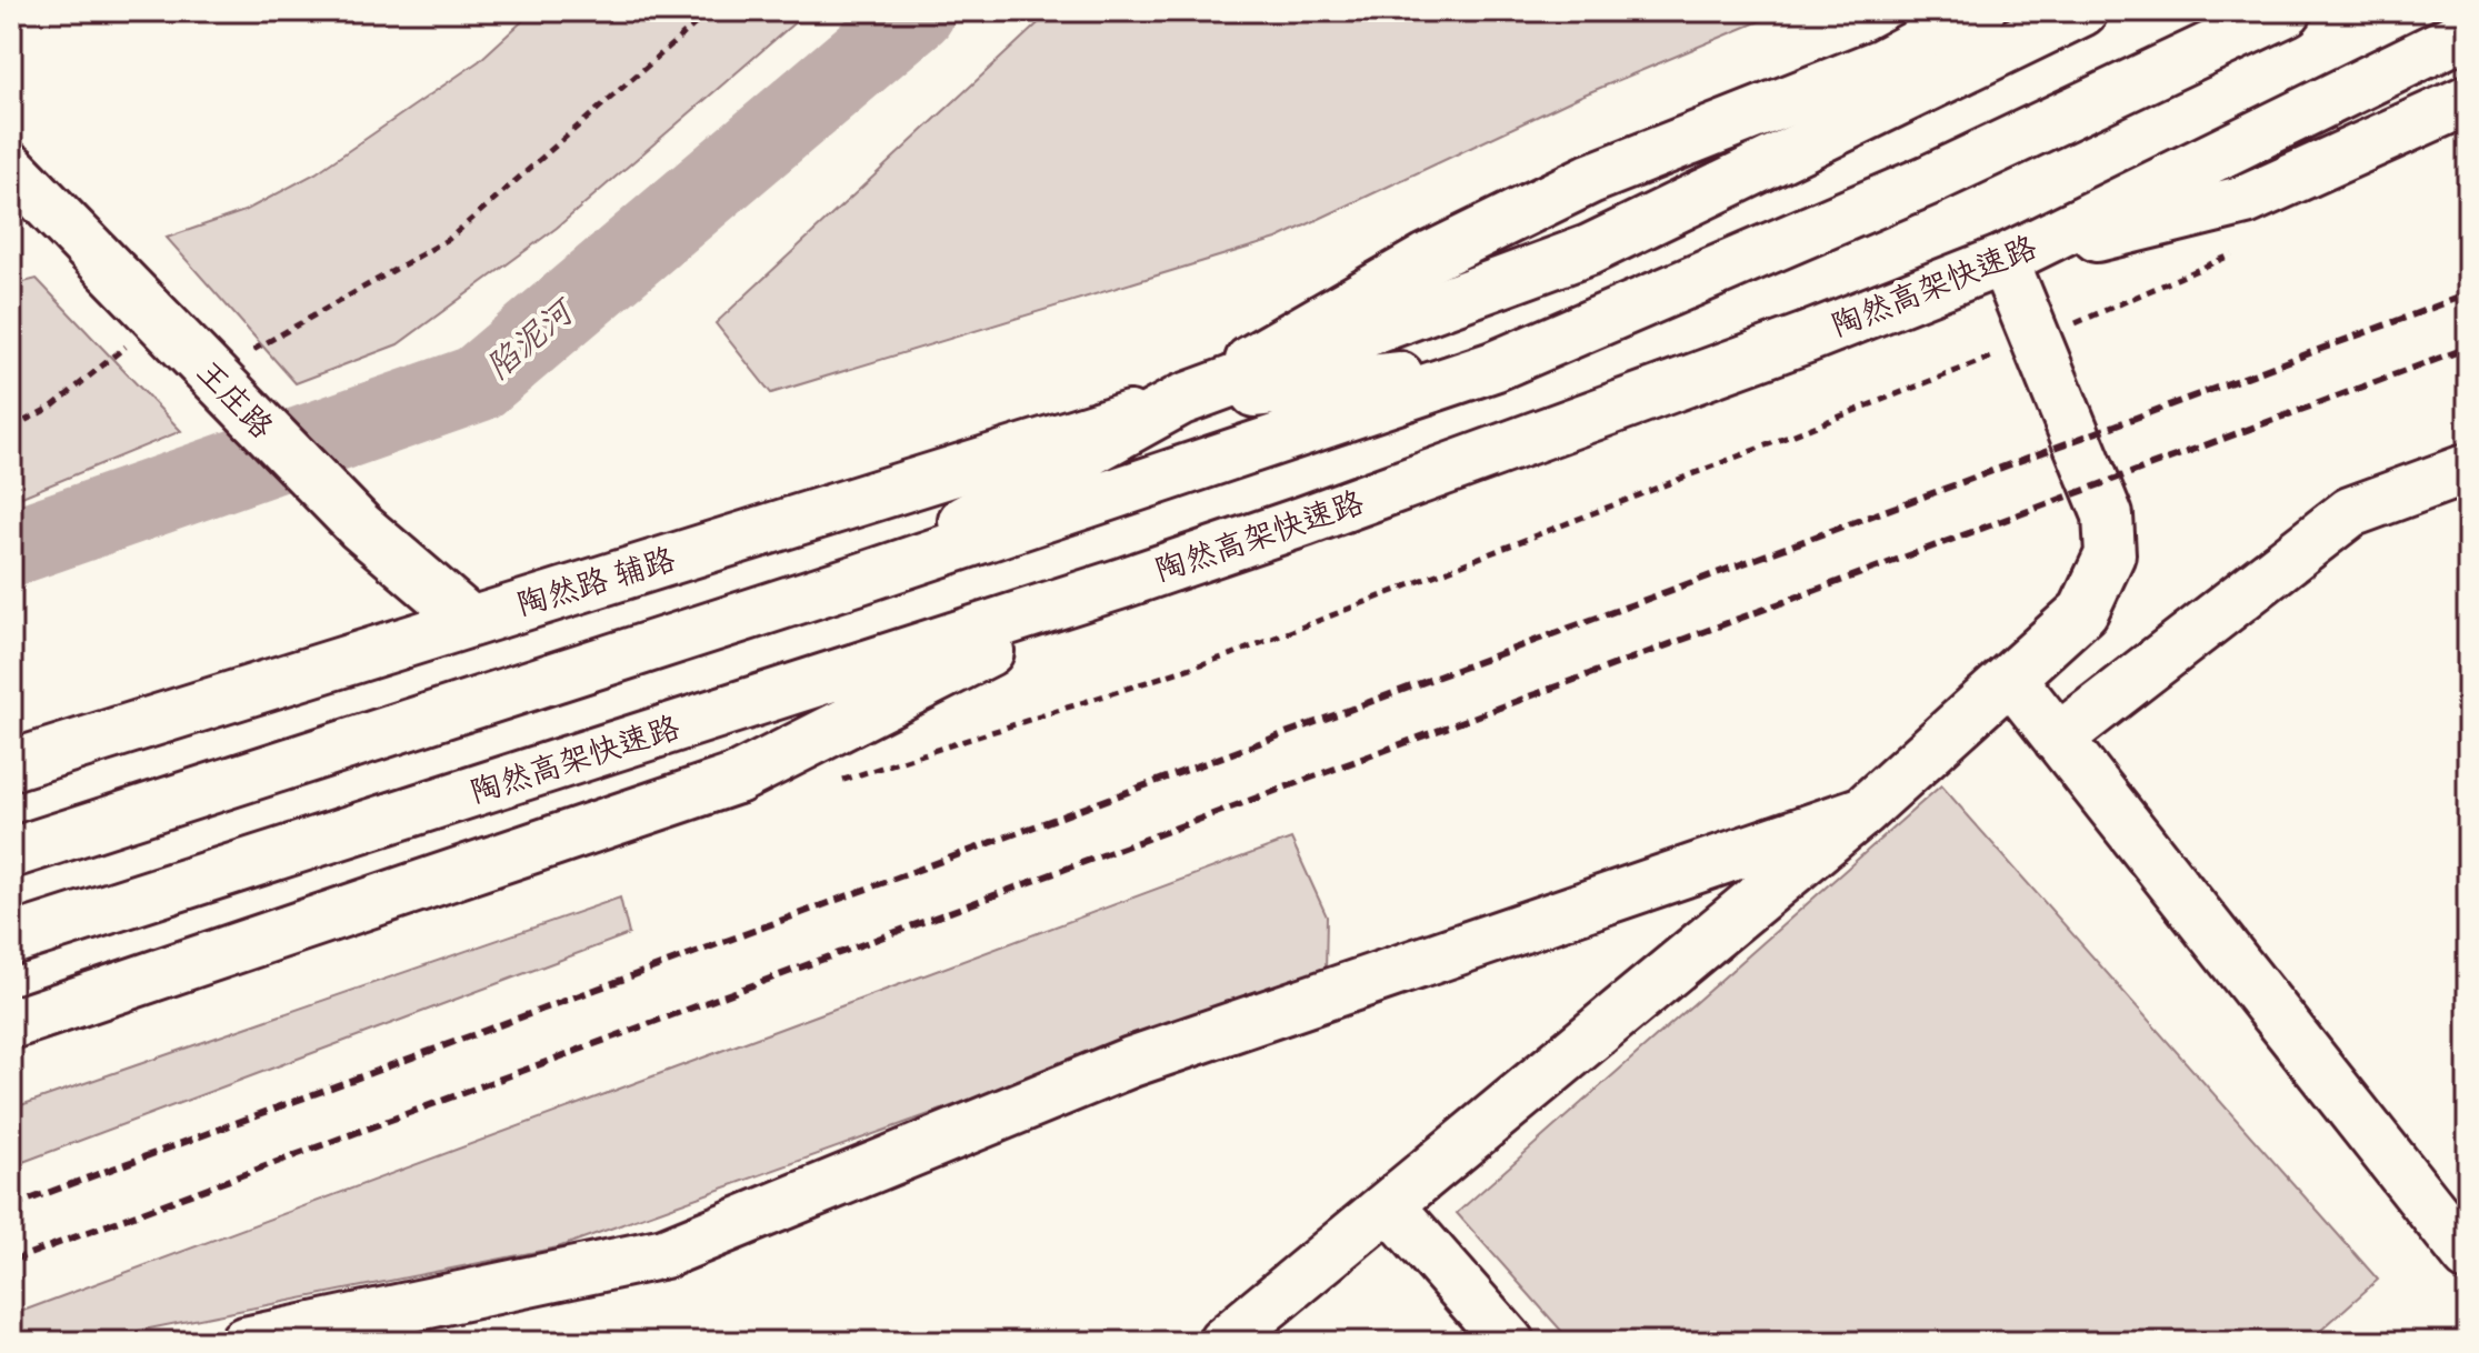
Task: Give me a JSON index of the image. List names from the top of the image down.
{
  "streets": {
    "main road": ["陶然高架快速路", "王庄路", "陶然路 辅路"]
  },
  "crossings": [
    ["王庄路", "陶然路 辅路"]
  ],
  "water": ["陷泥河"]
}
